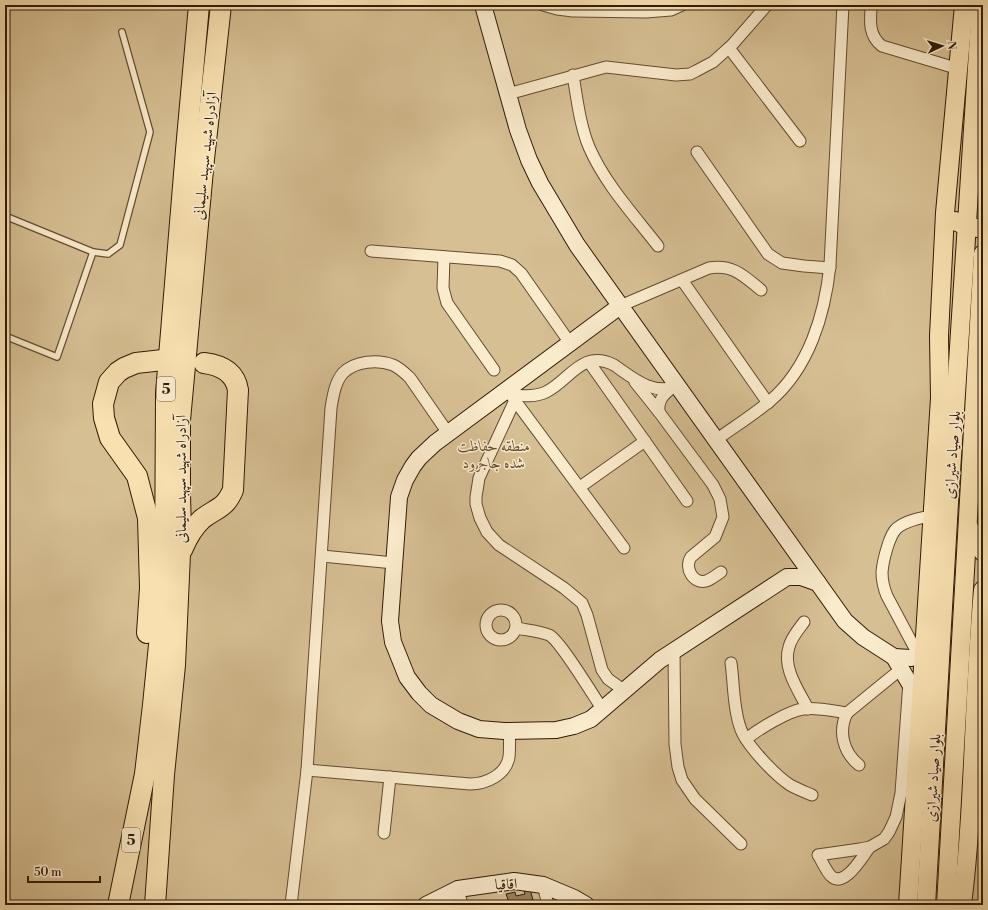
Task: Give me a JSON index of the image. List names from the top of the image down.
{
  "streets": {
    "highway": ["آزادراه شهید سپهبد سلیمانی", "5"],
    "main road": ["بلوار صیاد شیرازی", "اقاقیا"]
  },
  "parks": ["منطقه حفاظت شده جاجرود"],
  "scale_bar": "50 m",
  "north": "right"
}
